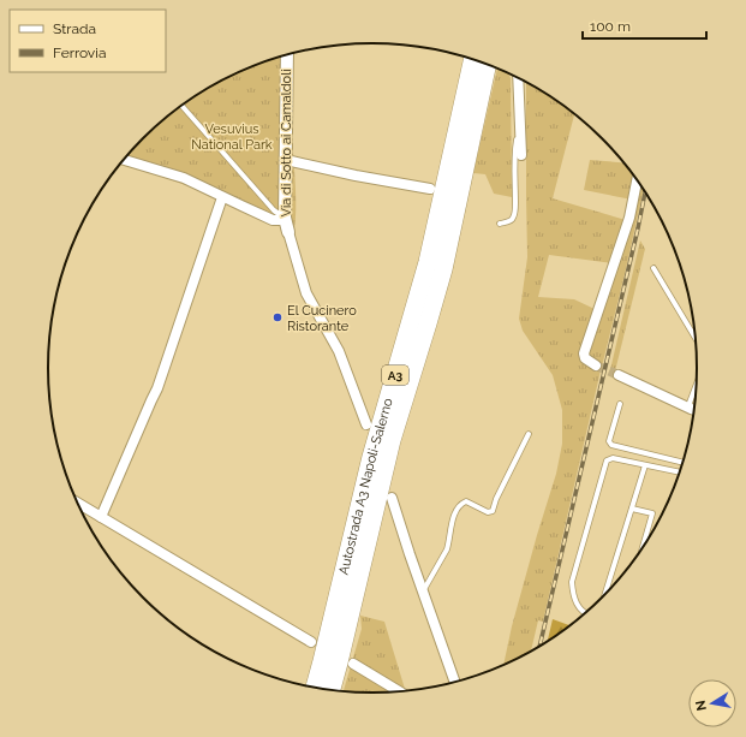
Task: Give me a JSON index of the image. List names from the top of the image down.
{
  "streets": {
    "highway": ["A3", "Autostrada A3 Napoli-Salerno"],
    "street": ["Via di Sotto ai Camaldoli"]
  },
  "parks": ["Vesuvius National Park"],
  "places": ["El Cucinero Ristorante"],
  "legend": ["Strada", "Ferrovia"],
  "scale_bar": "100 m",
  "north": "left"
}
